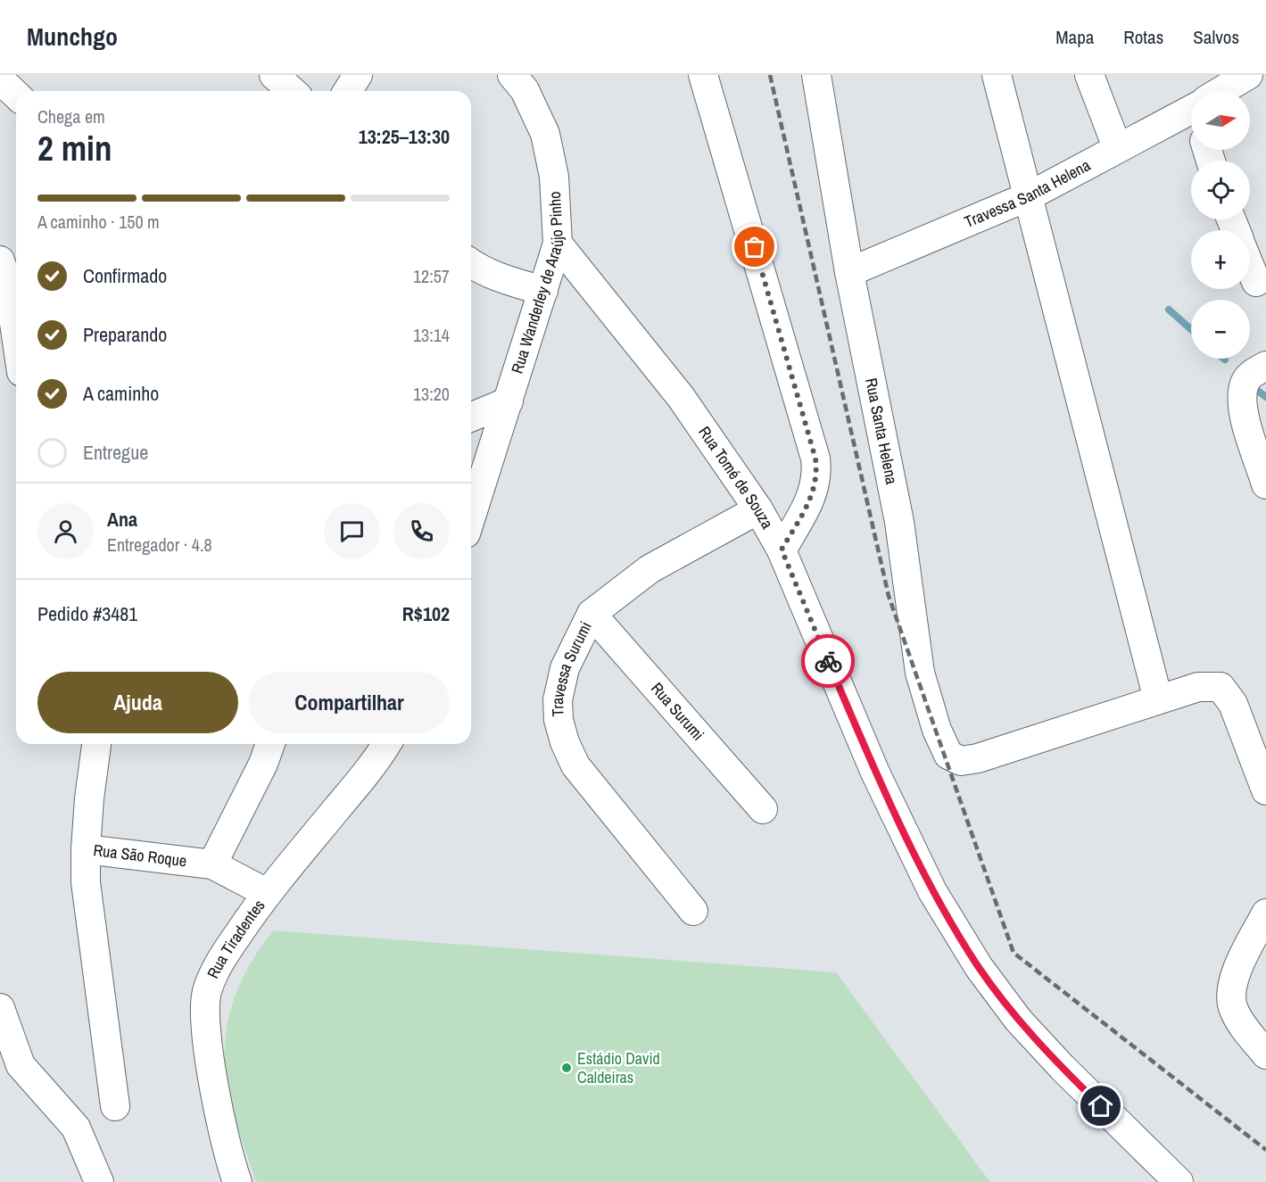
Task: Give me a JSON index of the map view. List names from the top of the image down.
{
  "streets": {
    "street": [
      "Travessa Santa Helena",
      "Rua Wanderley de Araújo Pinho",
      "Rua Santa Helena",
      "Rua Tomé de Souza",
      "Travessa Surumi",
      "Rua Surumi",
      "Rua São Roque",
      "Rua Tiradentes"
    ]
  },
  "crossings": [
    ["Travessa Santa Helena", "Rua Santa Helena"],
    ["Rua Wanderley de Araújo Pinho", "Rua Tomé de Souza"],
    ["Rua Tomé de Souza", "Travessa Surumi"],
    ["Travessa Surumi", "Rua Surumi"],
    ["Rua São Roque", "Rua Tiradentes"]
  ],
  "places": ["Estádio David Caldeiras"],
  "north": "right",
  "page": {
    "header": "Munchgo",
    "nav": ["Mapa", "Rotas", "Salvos"],
    "map_buttons": ["+", "−"],
    "heading": ["2 min", "Chega em", "13:25–13:30"],
    "panel": [
      "Ana",
      "Entregador · 4.8",
      "Pedido #3481",
      "R$102"
    ],
    "bar": "A caminho · 150 m",
    "list": [
      ["Confirmado", "12:57"],
      ["Preparando", "13:14"],
      ["A caminho", "13:20"],
      "Entregue"
    ],
    "buttons": ["Ajuda", "Compartilhar"]
  }
}
